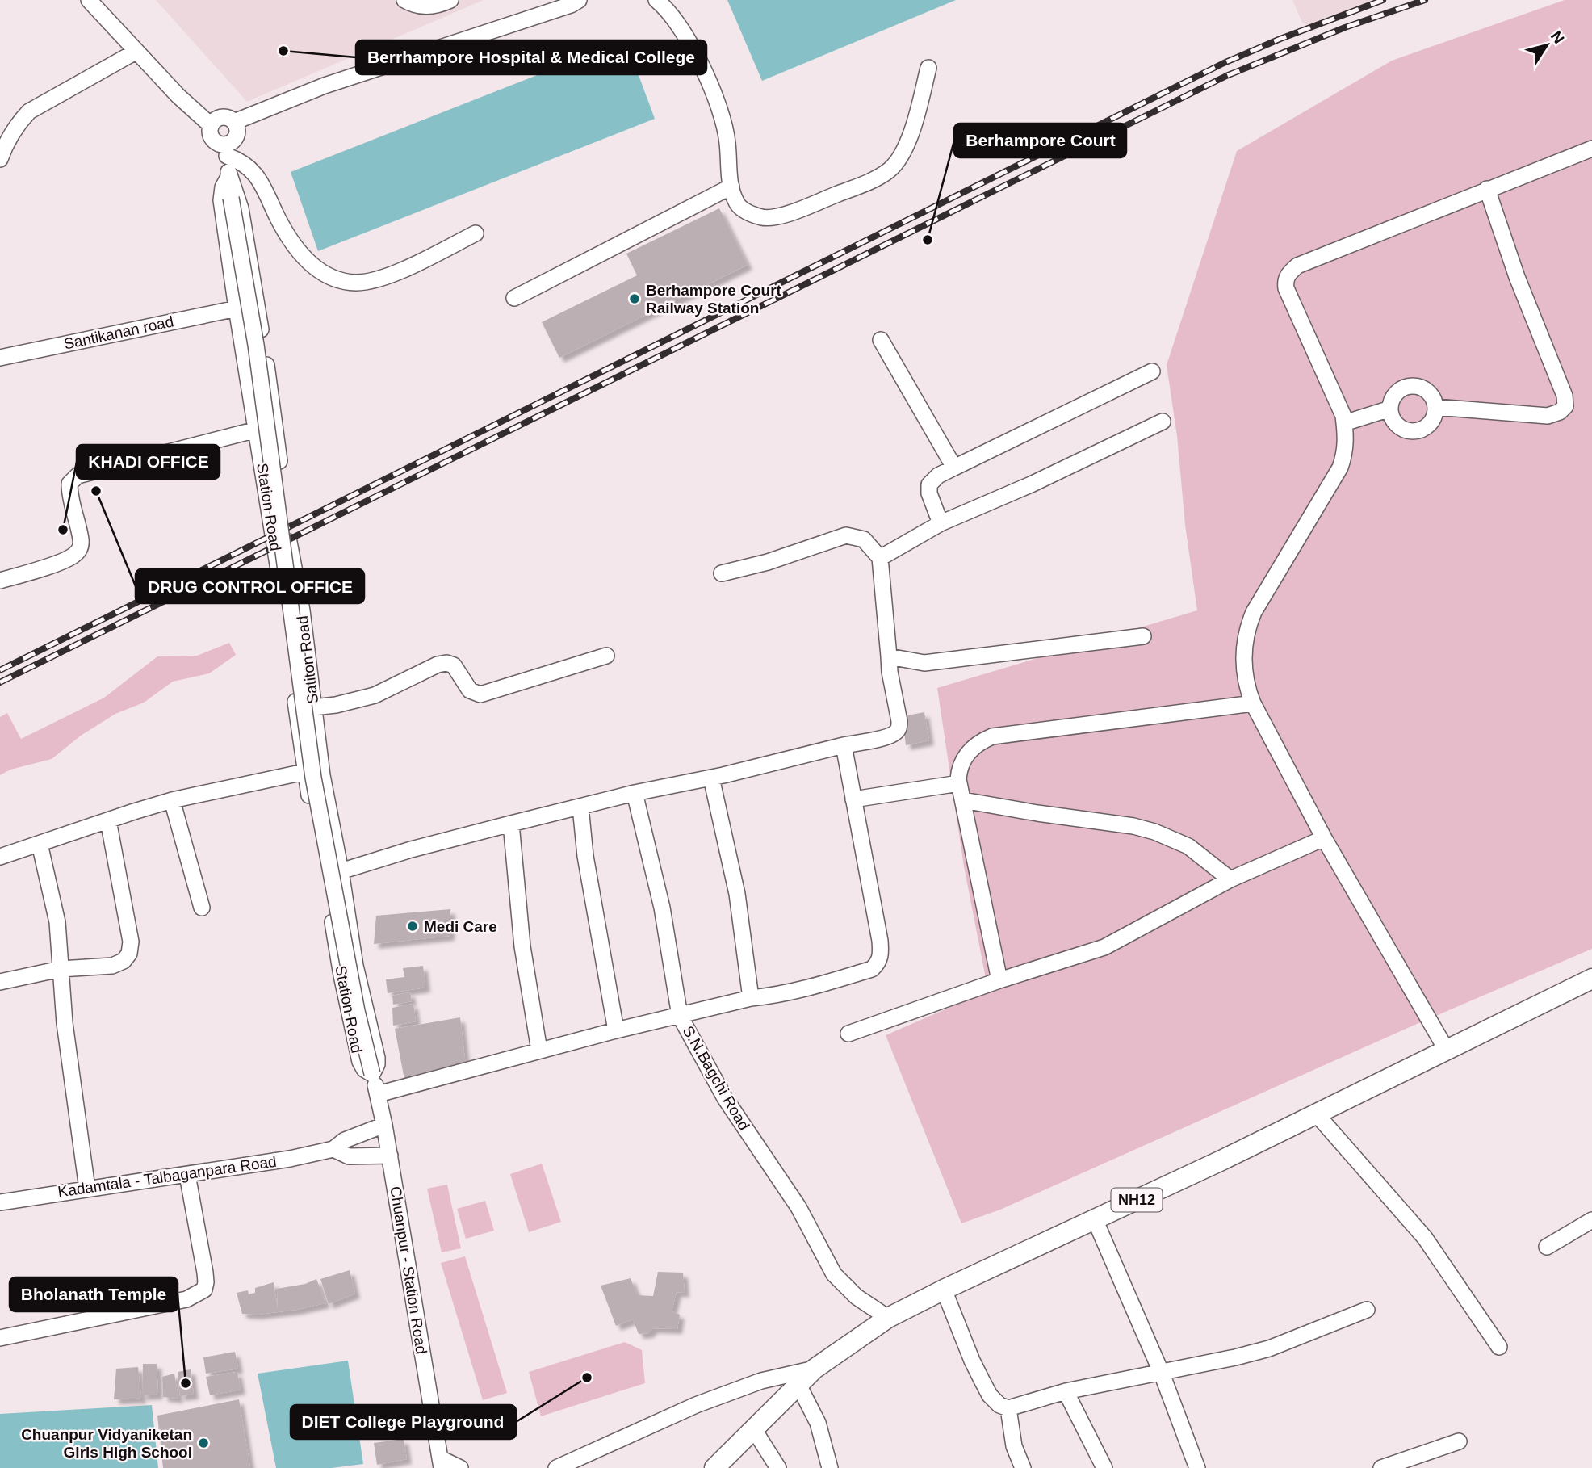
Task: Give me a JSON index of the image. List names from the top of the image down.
{
  "streets": {
    "main road": ["NH12"],
    "street": [
      "Santikanan road",
      "Station Road",
      "Satiton Road",
      "S.N.Bagchi Road",
      "Kadamtala - Talbaganpara Road",
      "Chuanpur - Station Road"
    ]
  },
  "crossings": [
    ["Santikanan road", "Station Road"],
    ["Station Road", "Satiton Road"],
    ["Station Road", "Chuanpur - Station Road"],
    ["Satiton Road", "Chuanpur - Station Road"],
    ["S.N.Bagchi Road", "NH12"],
    ["Kadamtala - Talbaganpara Road", "Chuanpur - Station Road"]
  ],
  "places": [
    "Berrhampore Hospital & Medical College",
    "Berhampore Court",
    "Berhampore Court Railway Station",
    "DRUG CONTROL OFFICE",
    "KHADI OFFICE",
    "Medi Care",
    "DIET College Playground",
    "Bholanath Temple",
    "Chuanpur Vidyaniketan Girls High School"
  ],
  "north": "top right"
}
